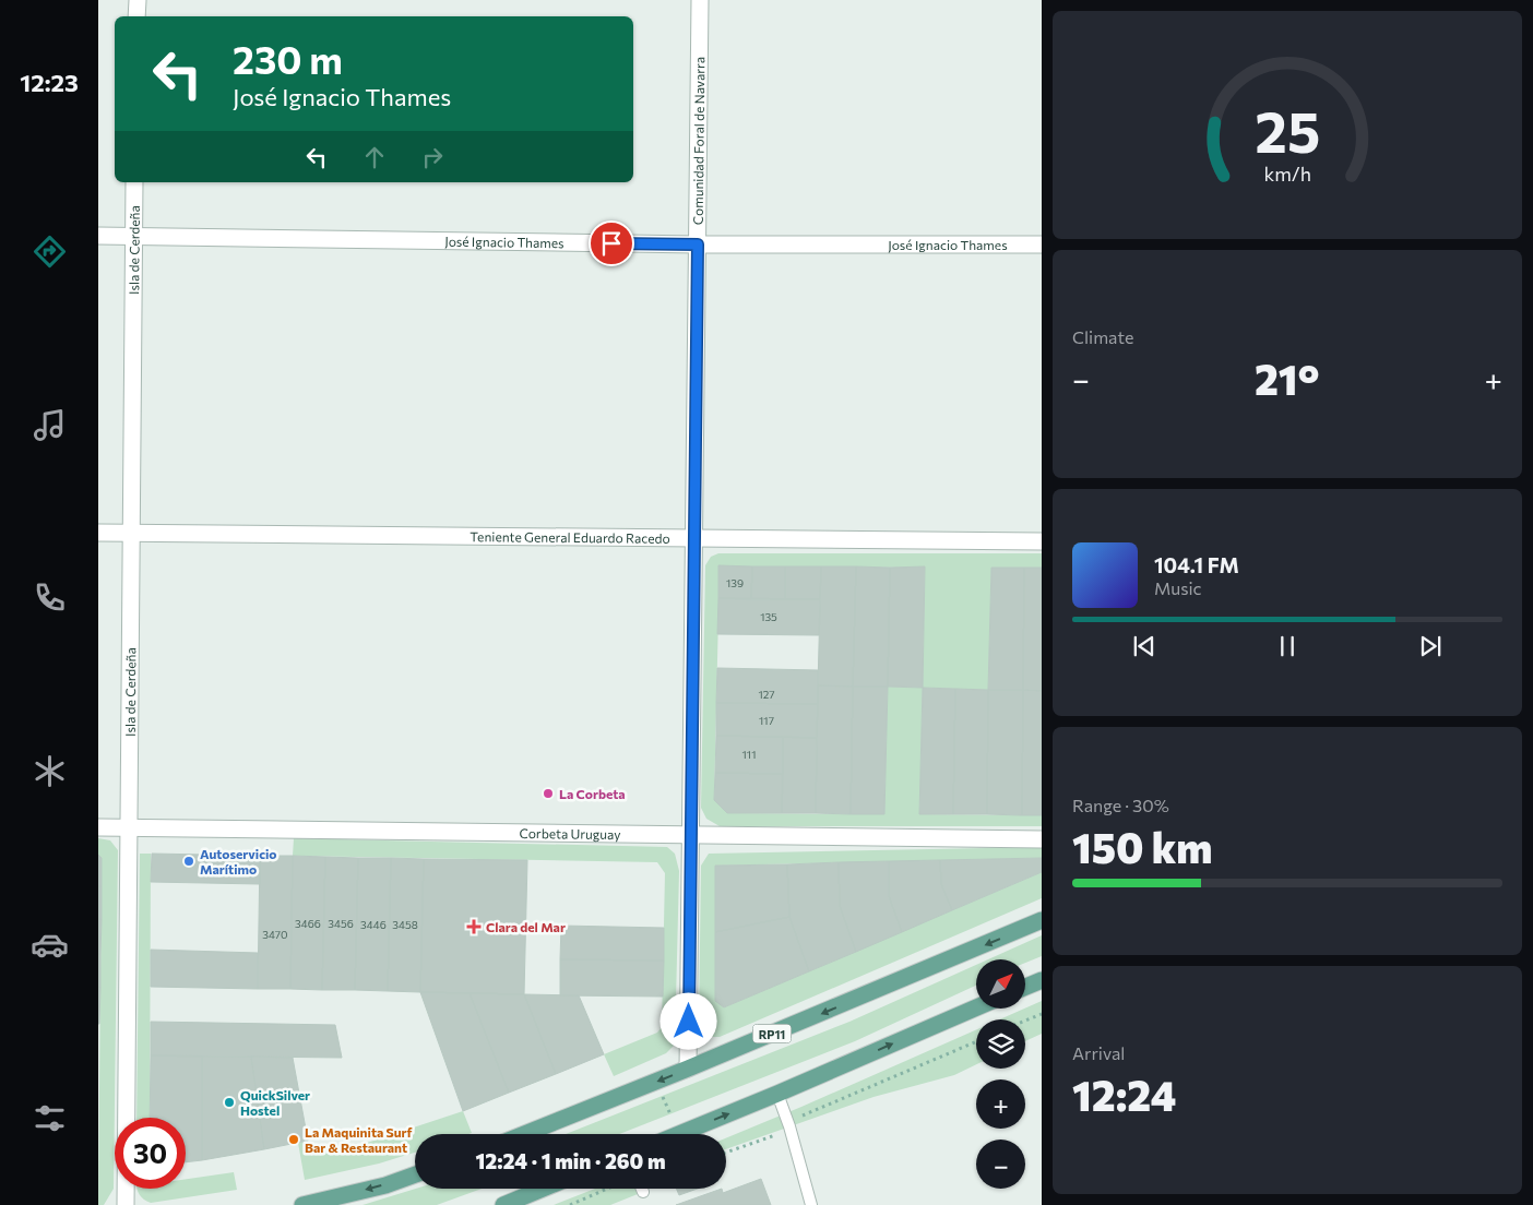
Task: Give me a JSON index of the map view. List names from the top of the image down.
{
  "streets": {
    "main road": ["RP11"],
    "street": [
      "Comunidad Foral de Navarra",
      "José Ignacio Thames",
      "Isla de Cerdeña",
      "Teniente General Eduardo Racedo",
      "Corbeta Uruguay"
    ]
  },
  "crossings": [
    ["Comunidad Foral de Navarra", "José Ignacio Thames"],
    ["Comunidad Foral de Navarra", "Teniente General Eduardo Racedo"],
    ["Comunidad Foral de Navarra", "Corbeta Uruguay"],
    ["Comunidad Foral de Navarra", "RP11"],
    ["José Ignacio Thames", "Isla de Cerdeña"],
    ["Isla de Cerdeña", "Teniente General Eduardo Racedo"],
    ["Isla de Cerdeña", "Corbeta Uruguay"]
  ],
  "places": {
    "other": [
      "La Corbeta",
      "Autoservicio Marítimo",
      "QuickSilver Hostel",
      "La Maquinita Surf Bar & Restaurant"
    ],
    "health": ["Clara del Mar"]
  },
  "house_numbers": [
    "139",
    "135",
    "127",
    "117",
    "111",
    "3466",
    "3456",
    "3446",
    "3458",
    "3470"
  ],
  "north": "top right",
  "page": {
    "tabs": "12:23",
    "turn": ["230 m", "José Ignacio Thames"],
    "tile": [
      "Climate",
      ["Range · 30%", "150 km"],
      ["Arrival", "12:24"]
    ],
    "heat": ["−", "21°", "+"],
    "song": ["104.1 FM", "Music"],
    "map_buttons": ["+", "−"],
    "limit": "30",
    "trip": "12:24 · 1 min · 260 m",
    "gauge": ["25", "km/h"]
  }
}
